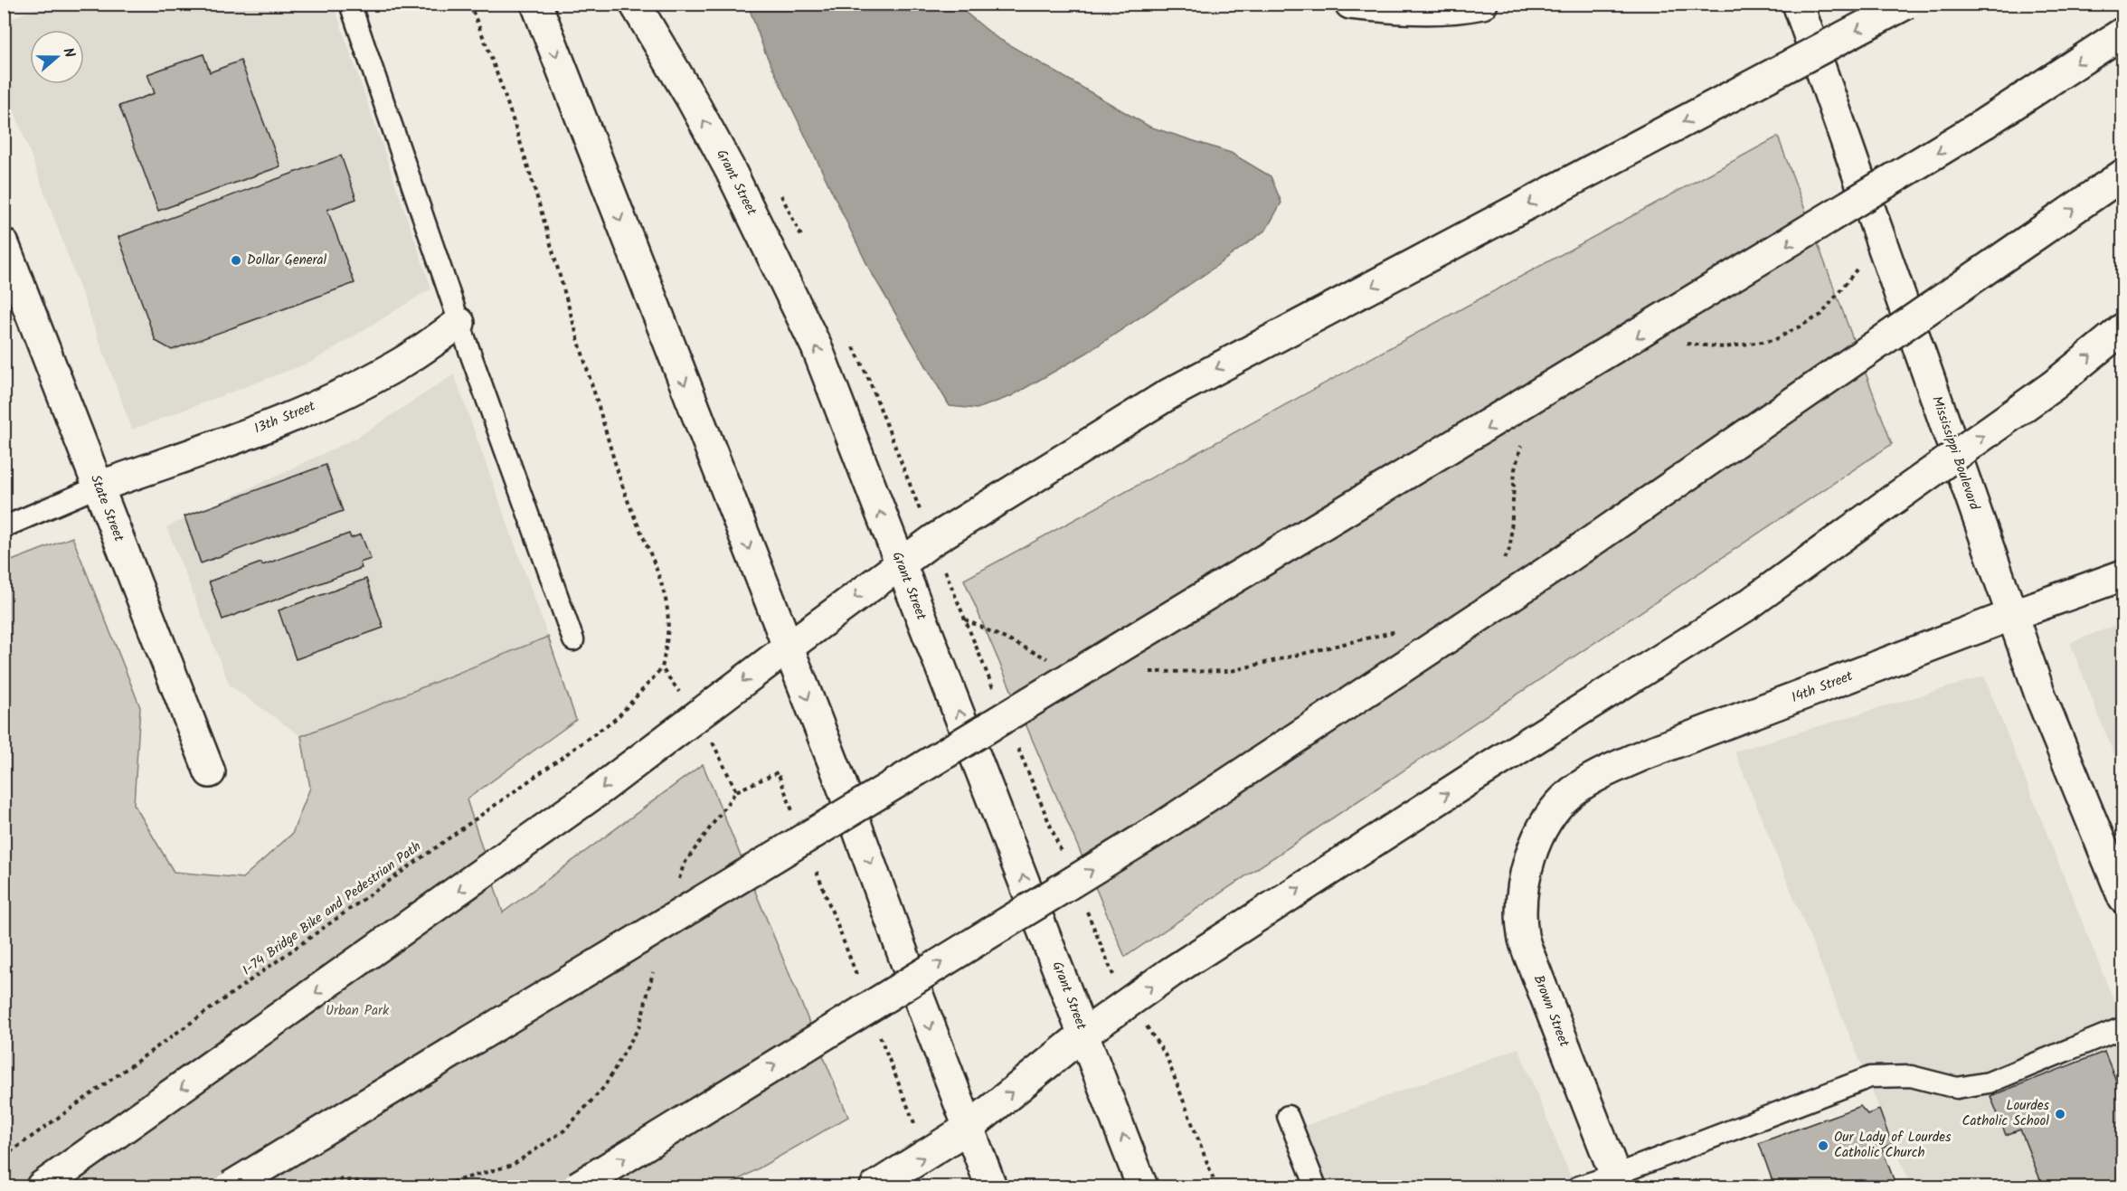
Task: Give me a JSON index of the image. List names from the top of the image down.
{
  "streets": {
    "main road": [
      "Grant Street",
      "13th Street",
      "Mississippi Boulevard",
      "State Street",
      "14th Street",
      "Brown Street"
    ],
    "path": ["I-74 Bridge Bike and Pedestrian Path"]
  },
  "crossings": [
    ["13th Street", "State Street"],
    ["Mississippi Boulevard", "14th Street"],
    ["14th Street", "Brown Street"]
  ],
  "parks": ["Urban Park"],
  "places": ["Dollar General", "Lourdes Catholic School", "Our Lady of Lourdes Catholic Church"],
  "north": "right"
}
